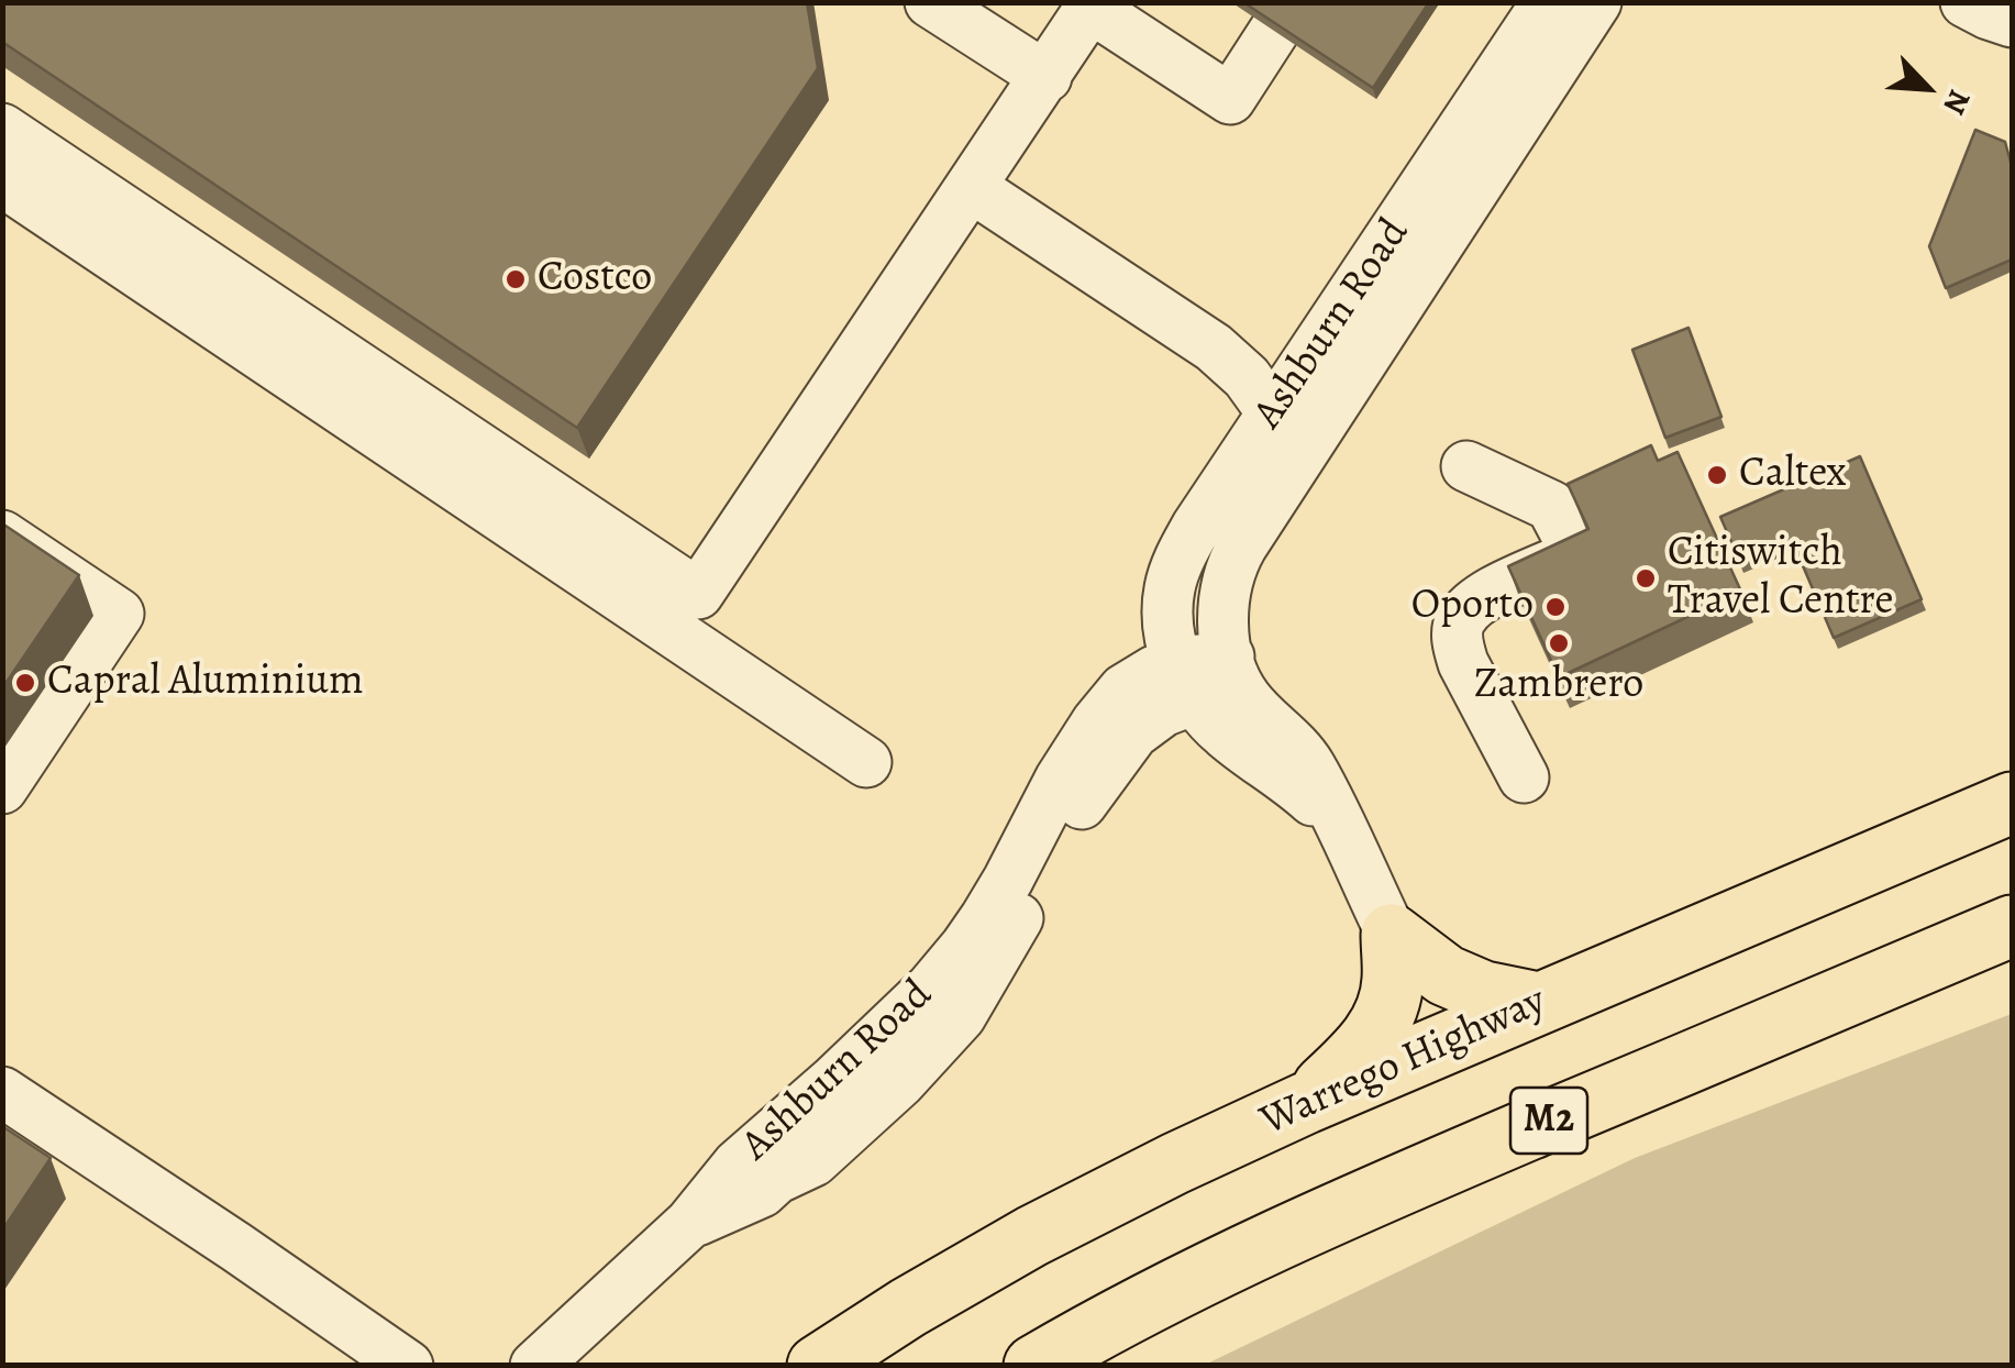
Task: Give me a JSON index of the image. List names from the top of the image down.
{
  "streets": {
    "highway": ["Warrego Highway", "M2"],
    "street": ["Ashburn Road"]
  },
  "places": [
    "Costco",
    "Caltex",
    "Citiswitch Travel Centre",
    "Oporto",
    "Zambrero",
    "Capral Aluminium"
  ],
  "north": "bottom right"
}
